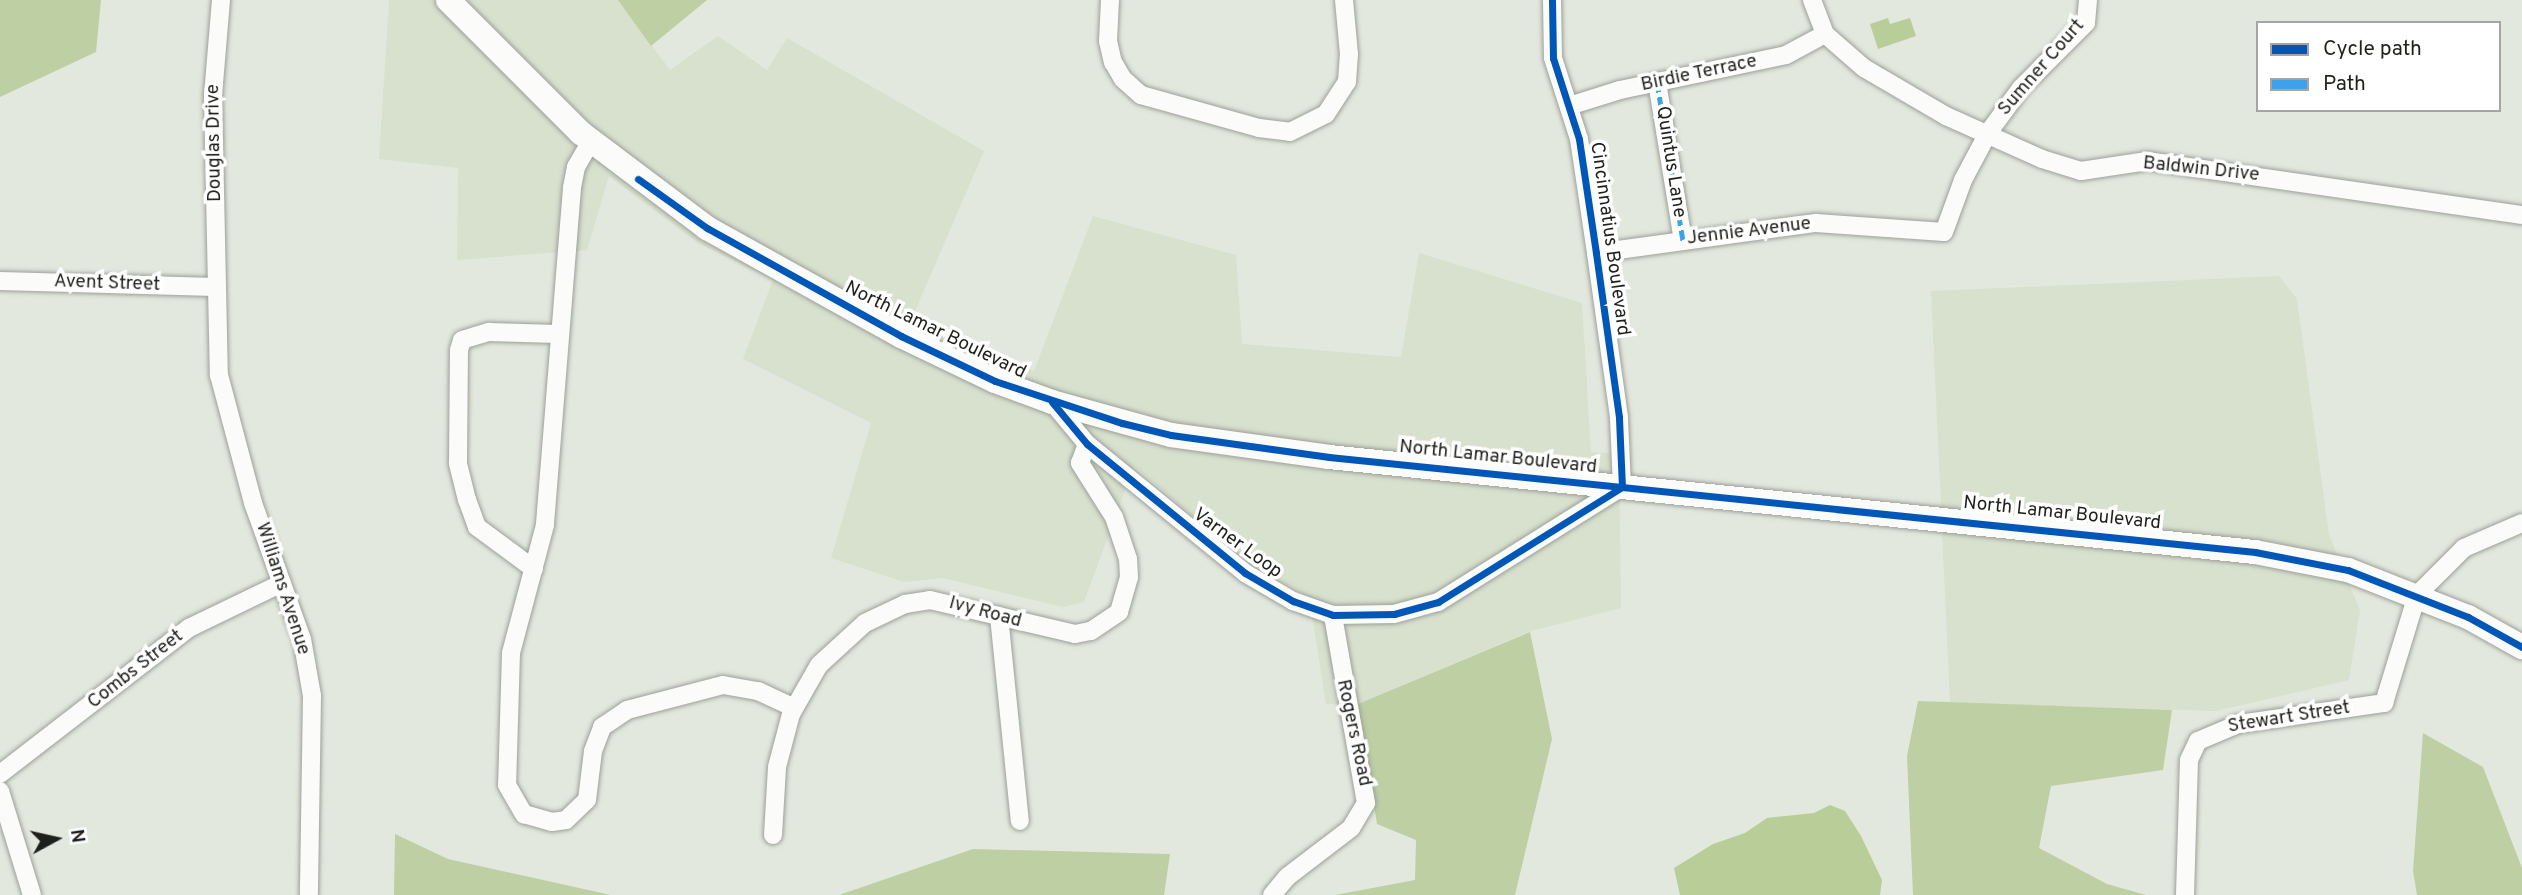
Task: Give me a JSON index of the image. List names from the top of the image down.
{
  "streets": {
    "street": [
      "Sumner Court",
      "Birdie Terrace",
      "Douglas Drive",
      "Quintus Lane",
      "Baldwin Drive",
      "Jennie Avenue",
      "Cincinnatius Boulevard",
      "Avent Street",
      "North Lamar Boulevard",
      "Varner Loop",
      "Williams Avenue",
      "Ivy Road",
      "Combs Street",
      "Stewart Street",
      "Rogers Road"
    ]
  },
  "crossings": [
    ["Sumner Court", "Baldwin Drive"],
    ["Sumner Court", "Jennie Avenue"],
    ["Birdie Terrace", "Quintus Lane"],
    ["Birdie Terrace", "Baldwin Drive"],
    ["Birdie Terrace", "Cincinnatius Boulevard"],
    ["Douglas Drive", "Avent Street"],
    ["Douglas Drive", "Williams Avenue"],
    ["Quintus Lane", "Jennie Avenue"],
    ["Jennie Avenue", "Cincinnatius Boulevard"],
    ["Cincinnatius Boulevard", "North Lamar Boulevard"],
    ["Cincinnatius Boulevard", "Varner Loop"],
    ["Avent Street", "Williams Avenue"],
    ["North Lamar Boulevard", "Varner Loop"],
    ["North Lamar Boulevard", "Stewart Street"],
    ["Varner Loop", "Ivy Road"],
    ["Varner Loop", "Rogers Road"],
    ["Williams Avenue", "Combs Street"]
  ],
  "legend": ["Cycle path", "Path"],
  "north": "right"
}
